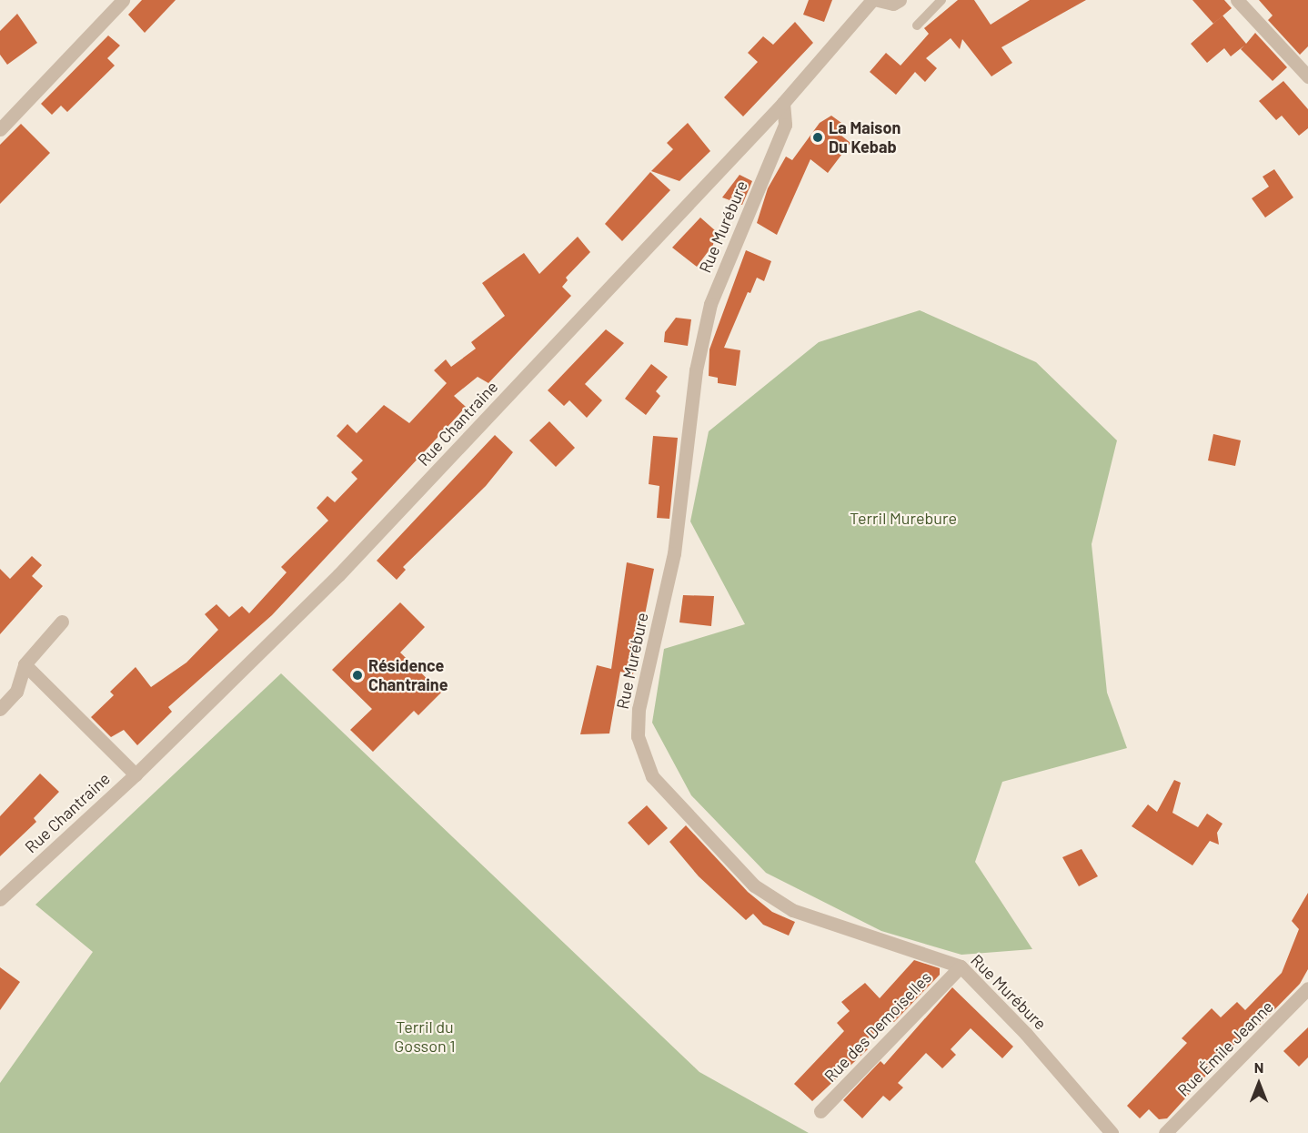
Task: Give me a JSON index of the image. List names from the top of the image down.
{
  "streets": {
    "street": [
      "Rue Murébure",
      "Rue Chantraine",
      "Rue des Demoiselles",
      "Rue Émile Jeanne"
    ]
  },
  "crossings": [
    ["Rue Murébure", "Rue Chantraine"],
    ["Rue Murébure", "Rue des Demoiselles"]
  ],
  "parks": ["Terril Murebure", "Terril du Gosson 1"],
  "places": ["La Maison Du Kebab", "Résidence Chantraine"],
  "north": "top"
}
